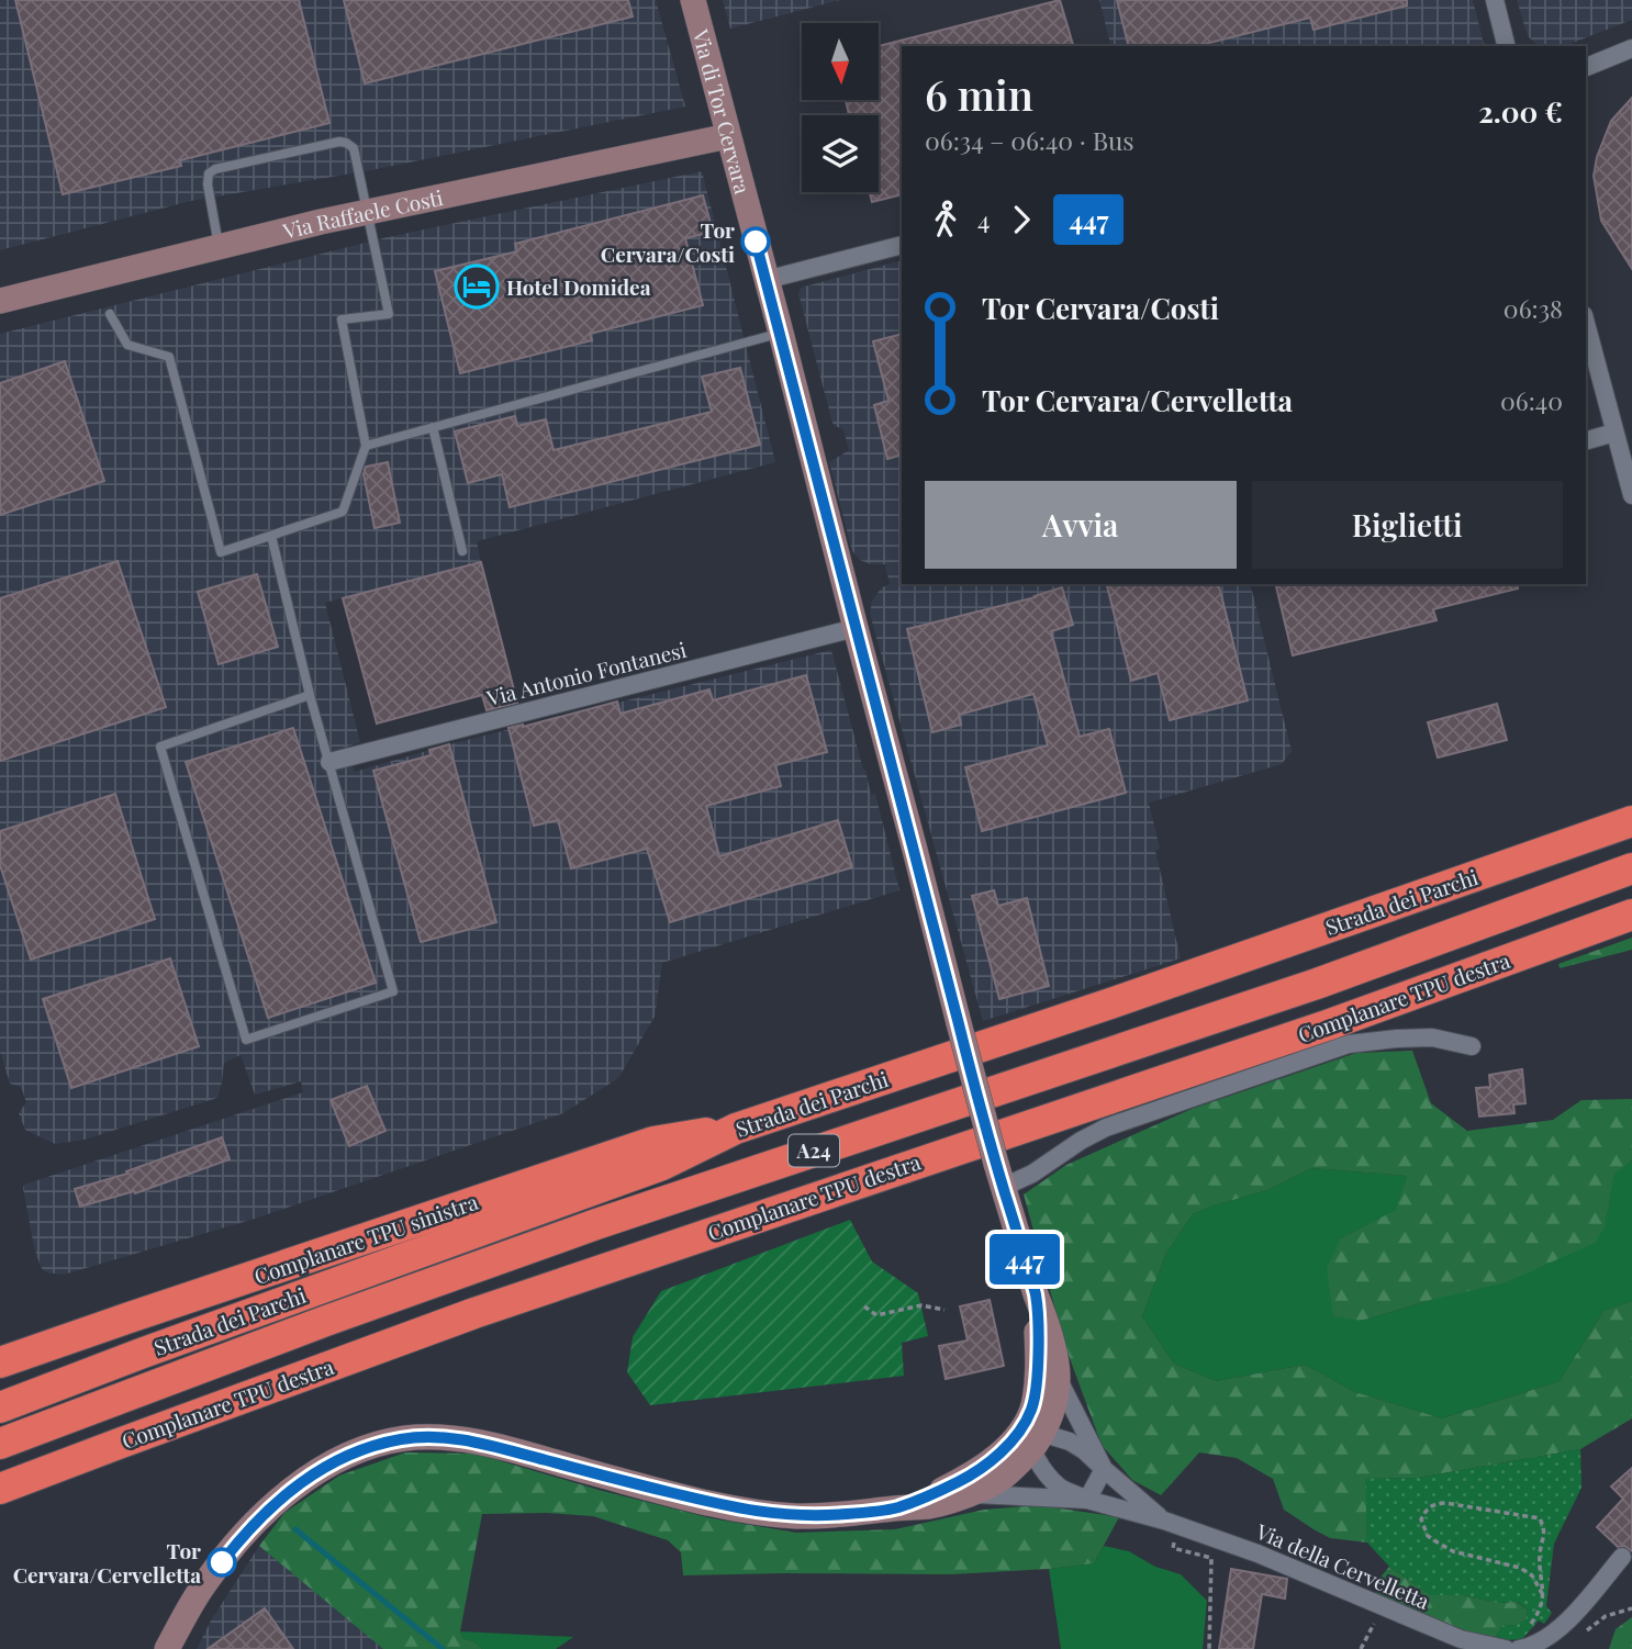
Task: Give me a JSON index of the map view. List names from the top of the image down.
{
  "streets": {
    "highway": [
      "Strada dei Parchi",
      "Complanare TPU destra",
      "A24",
      "Complanare TPU sinistra"
    ],
    "street": [
      "Via di Tor Cervara",
      "Via Raffaele Costi",
      "Via Antonio Fontanesi",
      "Via della Cervelletta"
    ]
  },
  "crossings": [
    ["Via di Tor Cervara", "Via Raffaele Costi"],
    ["Via di Tor Cervara", "Via Antonio Fontanesi"],
    ["Strada dei Parchi", "Complanare TPU sinistra"]
  ],
  "places": {
    "other": ["Tor Cervara/Costi", "Tor Cervara/Cervelletta"],
    "hotel": ["Hotel Domidea"]
  },
  "lines": ["bus line 447"],
  "north": "bottom",
  "page": {
    "on_map": "447",
    "heading": ["6 min", "06:34 – 06:40 · Bus", "2.00 €"],
    "legs": ["4", "447"],
    "list": [
      {
        "name": "Tor Cervara/Costi",
        "value": "06:38"
      },
      {
        "name": "Tor Cervara/Cervelletta",
        "value": "06:40"
      }
    ],
    "buttons": ["Avvia", "Biglietti"]
  }
}
